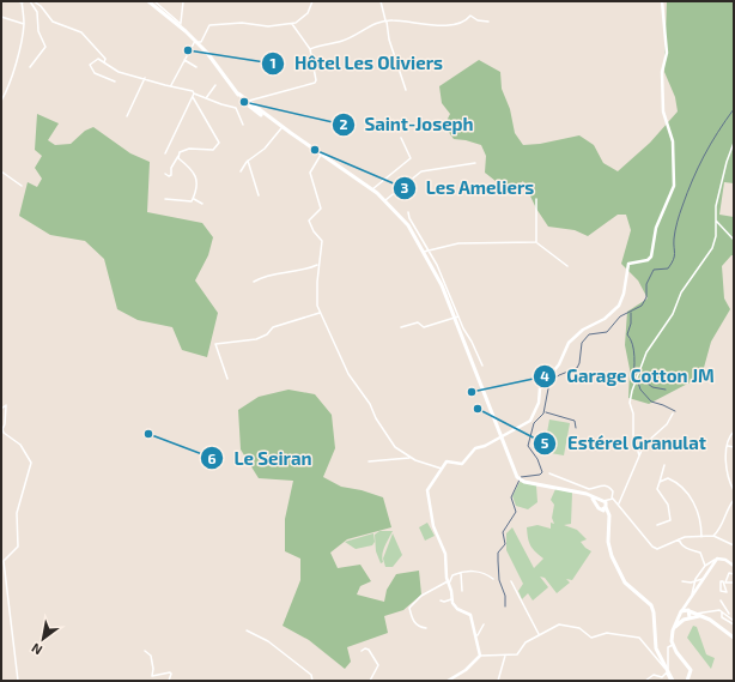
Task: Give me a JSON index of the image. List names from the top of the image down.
{
  "places": [
    "Hôtel Les Oliviers",
    "Saint-Joseph",
    "Les Ameliers",
    "Garage Cotton JM",
    "Estérel Granulat",
    "Le Seiran"
  ],
  "north": "bottom left"
}
